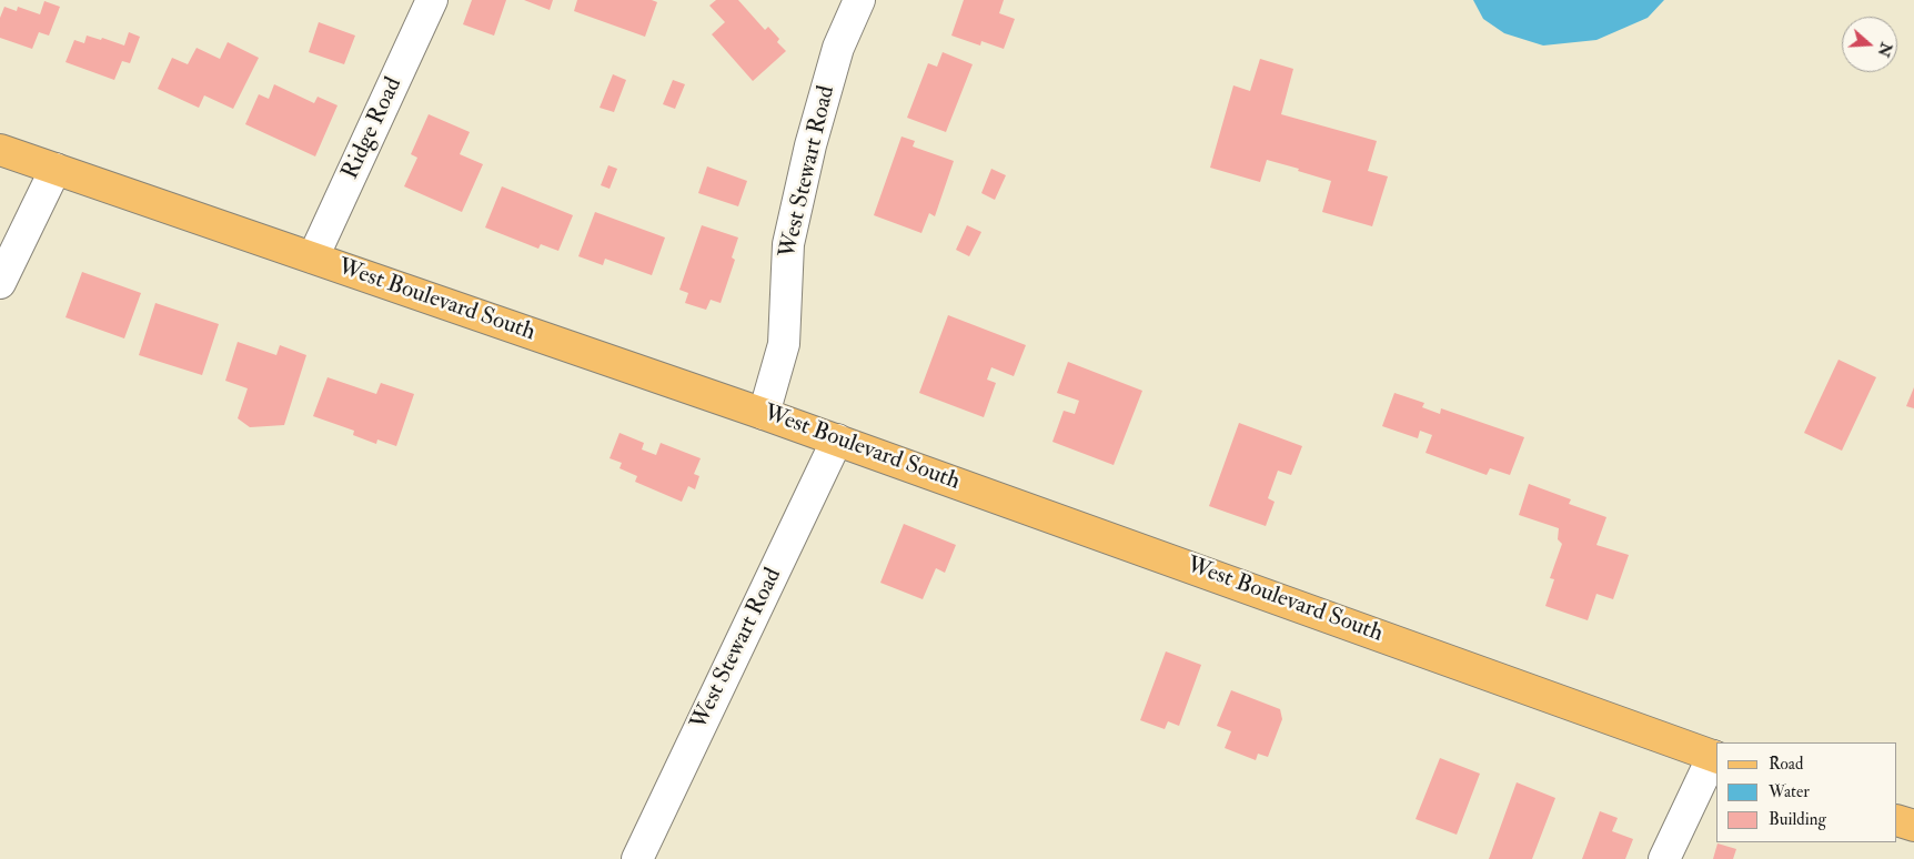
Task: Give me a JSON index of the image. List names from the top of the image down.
{
  "streets": {
    "main road": ["West Boulevard South"],
    "street": ["Ridge Road", "West Stewart Road"]
  },
  "crossings": [
    ["Ridge Road", "West Boulevard South"],
    ["West Stewart Road", "West Boulevard South"]
  ],
  "legend": ["Road", "Water", "Building"],
  "north": "right"
}
